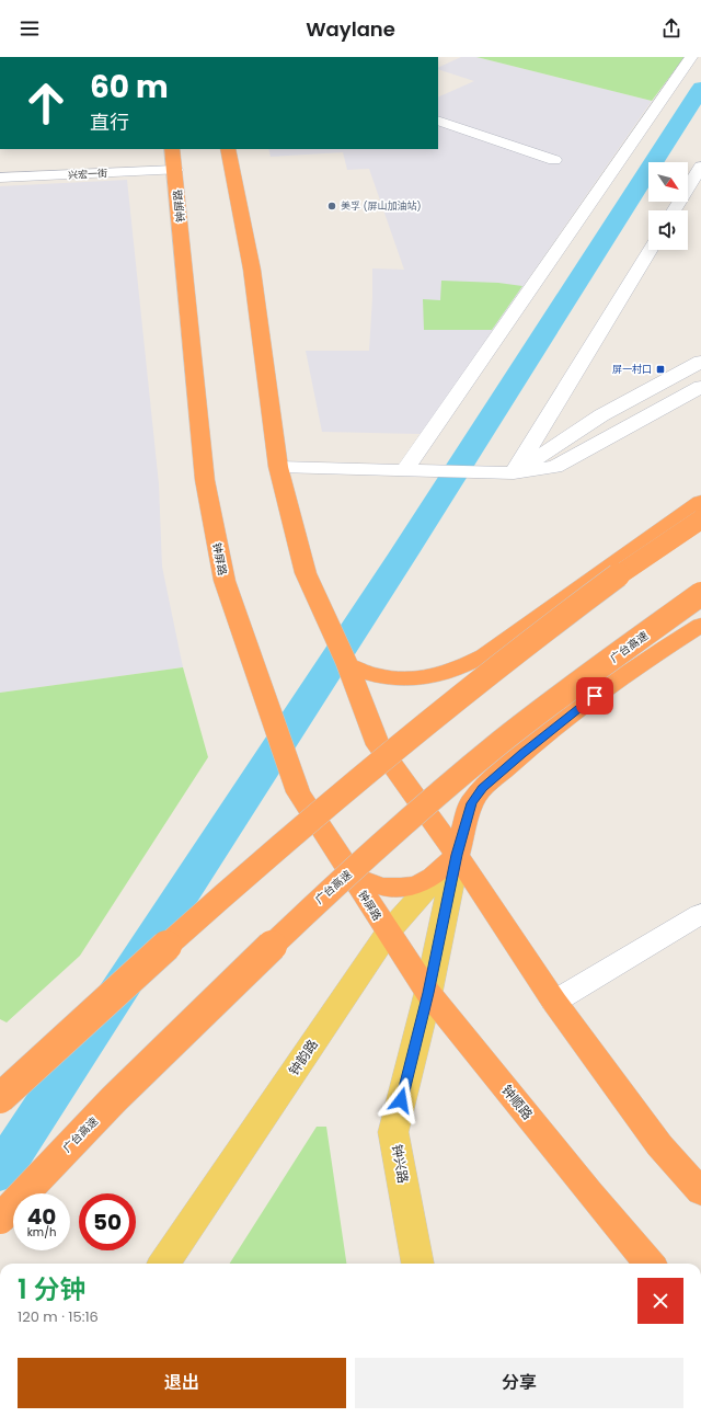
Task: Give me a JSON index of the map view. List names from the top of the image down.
{
  "streets": {
    "highway": ["钟屏路", "广台高速", "钟顺路"],
    "main road": ["钟韵路", "钟兴路"],
    "street": ["兴宏一街"]
  },
  "crossings": [
    ["兴宏一街", "钟屏路"],
    ["钟屏路", "钟韵路"],
    ["钟屏路", "钟顺路"],
    ["钟韵路", "钟顺路"],
    ["钟韵路", "钟兴路"],
    ["钟顺路", "钟兴路"]
  ],
  "places": {
    "other": ["美孚 (屏山加油站)"],
    "transit": ["屏一村口"]
  },
  "north": "bottom right",
  "page": {
    "header": "Waylane",
    "turn": ["60 m", "直行"],
    "speed": "40 km/h",
    "limit": "50",
    "heading": ["1 分钟", "120 m · 15:16"],
    "buttons": ["退出", "分享"]
  }
}
